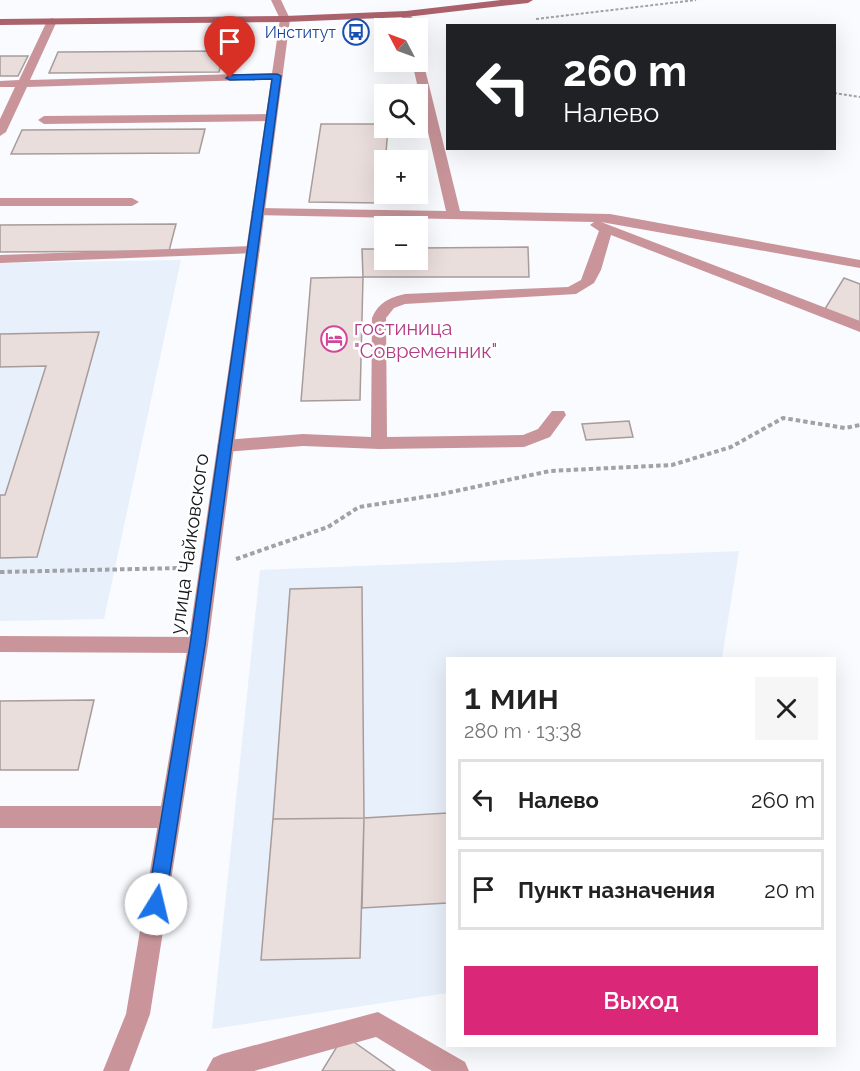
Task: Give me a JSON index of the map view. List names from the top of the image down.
{
  "streets": {
    "street": ["улица Чайковского"]
  },
  "places": {
    "bus stop": ["Институт"],
    "hotel": ["гостиница \"Современник\""]
  },
  "north": "top left",
  "page": {
    "map_buttons": ["+", "−"],
    "turn": ["260 m", "Налево"],
    "heading": ["1 мин", "280 m · 13:38"],
    "list": [
      {
        "name": "Налево",
        "value": "260 m"
      },
      {
        "name": "Пункт назначения",
        "value": "20 m"
      }
    ],
    "buttons": "Выход"
  }
}
